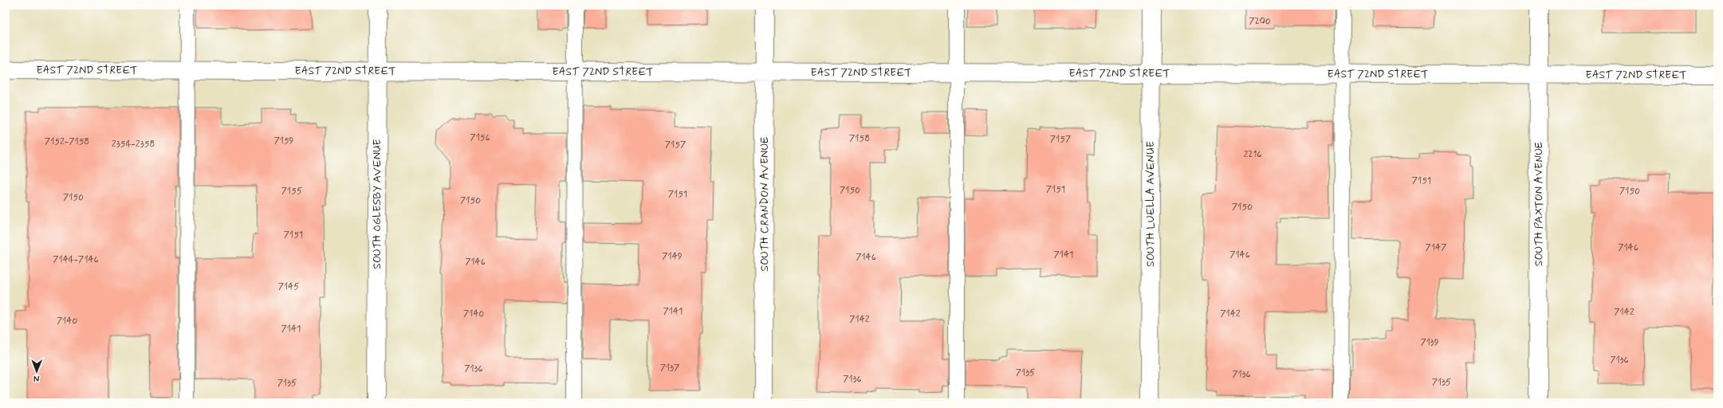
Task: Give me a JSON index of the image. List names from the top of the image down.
{
  "streets": {
    "street": [
      "EAST 72ND STREET",
      "SOUTH OGLESBY AVENUE",
      "SOUTH CRANDON AVENUE",
      "SOUTH LUELLA AVENUE",
      "SOUTH PAXTON AVENUE"
    ]
  },
  "crossings": [
    ["EAST 72ND STREET", "SOUTH OGLESBY AVENUE"],
    ["EAST 72ND STREET", "SOUTH CRANDON AVENUE"],
    ["EAST 72ND STREET", "SOUTH LUELLA AVENUE"],
    ["EAST 72ND STREET", "SOUTH PAXTON AVENUE"]
  ],
  "house_numbers": [
    "7200",
    "7156",
    "7158",
    "7157",
    "7159",
    "7152-7158",
    "2354-2358",
    "7157",
    "2216",
    "7151",
    "7151",
    "7150",
    "7155",
    "7150",
    "7151",
    "7150",
    "7150",
    "7150",
    "7151",
    "7147",
    "7146",
    "7141",
    "7146",
    "7149",
    "7146",
    "7144-7146",
    "7146",
    "7145",
    "7141",
    "7142",
    "7140",
    "7142",
    "7142",
    "7140",
    "7141",
    "7139",
    "7136",
    "7137",
    "7136",
    "7135",
    "7136",
    "7136",
    "7135",
    "7135"
  ],
  "north": "bottom"
}
